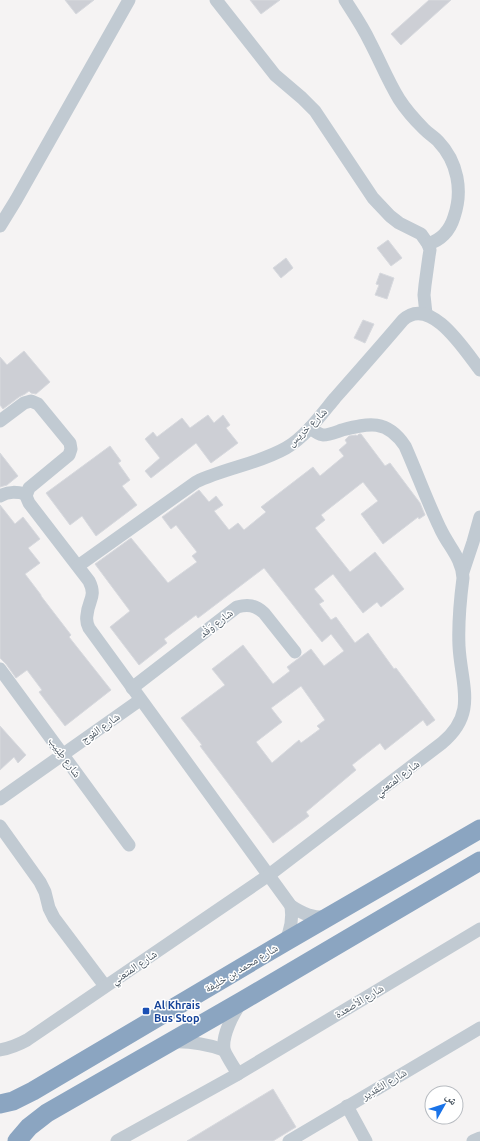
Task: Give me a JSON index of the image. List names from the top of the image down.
{
  "streets": {
    "highway": ["شارع محمد بن خليفة"],
    "street": [
      "شارع خريس",
      "شارع وَفْد",
      "شارع الفوج",
      "شارع طِنِيب",
      "شارع المتعني",
      "شارع الأصعدة",
      "شارع التَّقدِير"
    ]
  },
  "crossings": [
    ["شارع خريس", "شارع المتعني"],
    ["شارع الفوج", "شارع طِنِيب"]
  ],
  "places": {
    "transit": ["Al Khrais Bus Stop"]
  },
  "north": "top right"
}
